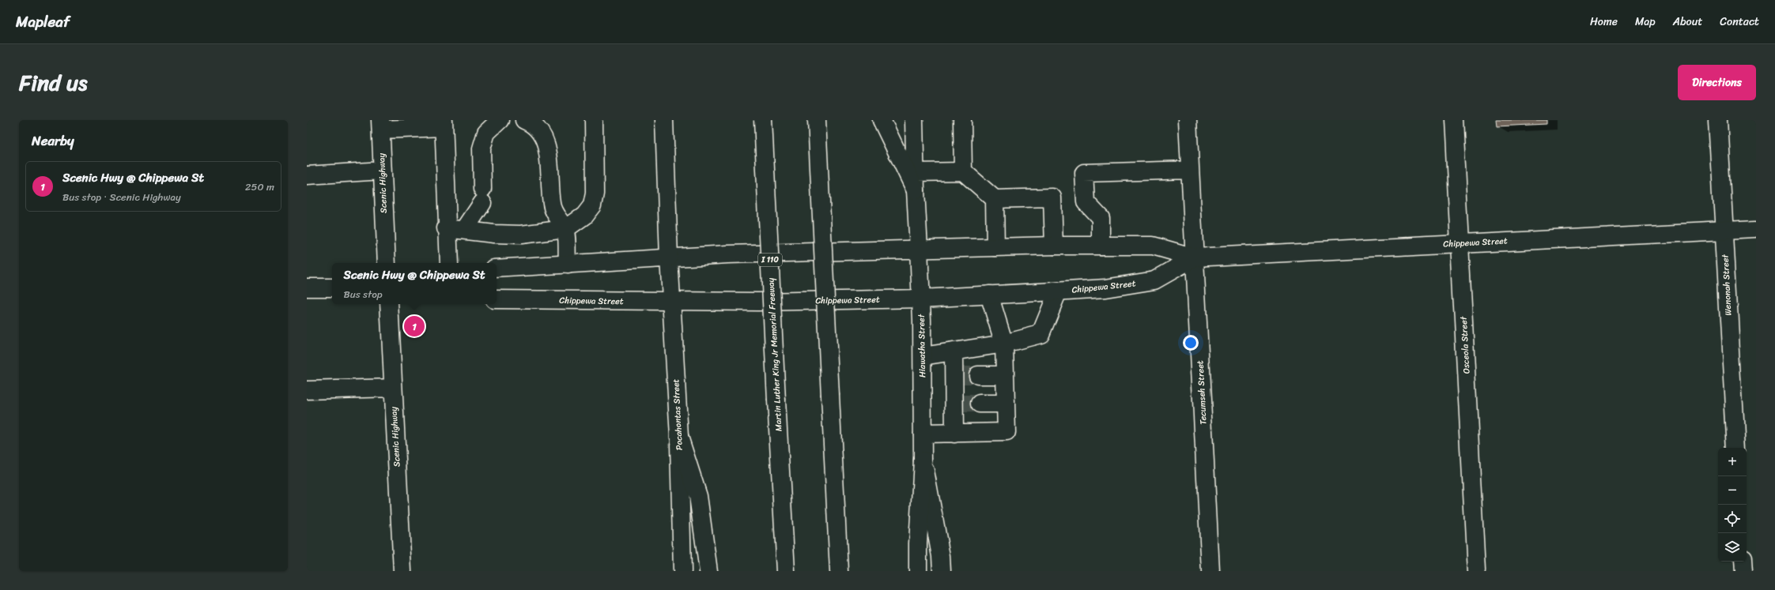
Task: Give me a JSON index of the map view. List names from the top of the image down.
{
  "streets": {
    "main road": [
      "Scenic Highway",
      "Chippewa Street",
      "I 110",
      "Wenonah Street",
      "Osceola Street",
      "Hiawatha Street",
      "Martin Luther King Jr Memorial Freeway",
      "Tecumseh Street",
      "Pocahontas Street"
    ]
  },
  "crossings": [
    ["Chippewa Street", "Wenonah Street"],
    ["Chippewa Street", "Osceola Street"],
    ["Chippewa Street", "Hiawatha Street"],
    ["Chippewa Street", "Tecumseh Street"],
    ["Chippewa Street", "Pocahontas Street"]
  ],
  "page": {
    "header": "Mapleaf",
    "nav": [
      "Home",
      "Map",
      "About",
      "Contact"
    ],
    "title": "Find us",
    "buttons": "Directions",
    "heading": "Nearby",
    "list": [
      {
        "mark": "1",
        "name": "Scenic Hwy @ Chippewa St",
        "note": "Bus stop · Scenic Highway",
        "value": "250 m"
      }
    ],
    "popup": ["Scenic Hwy @ Chippewa St", "Bus stop"],
    "pins": "1",
    "map_buttons": ["+", "−"]
  }
}
